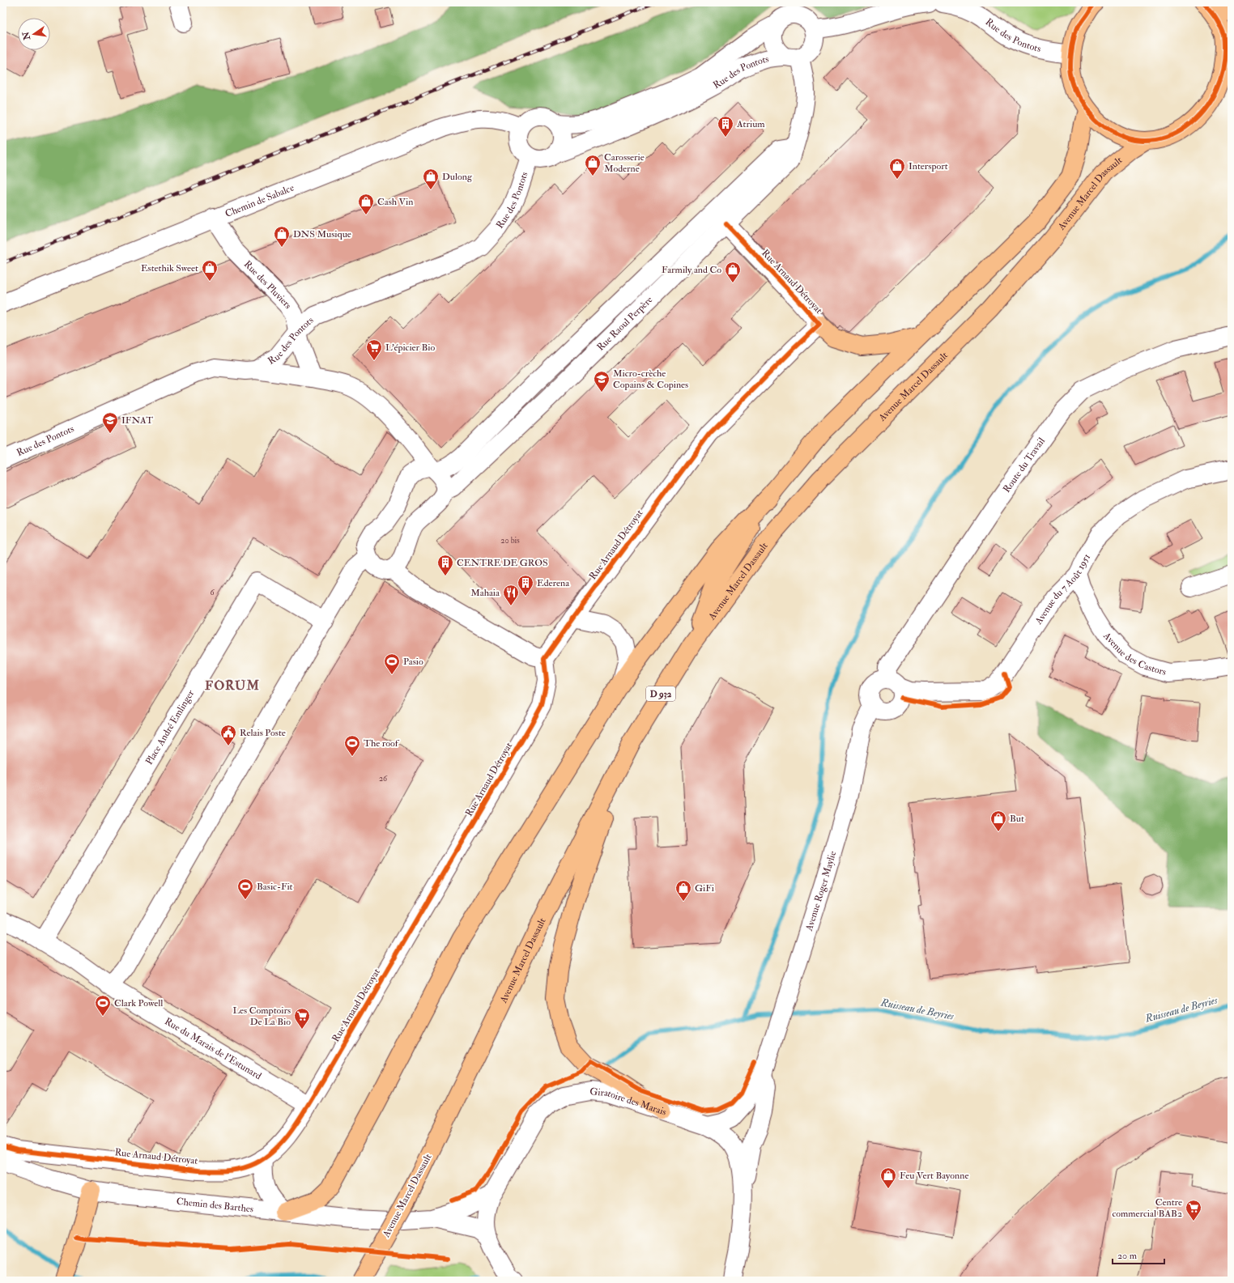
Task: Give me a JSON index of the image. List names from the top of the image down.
{
  "streets": {
    "main road": ["Avenue Marcel Dassault", "D 932"],
    "street": [
      "Rue des Pontots",
      "Chemin de Sabalce",
      "Rue Arnaud Détroyat",
      "Rue des Pluviers",
      "Rue Raoul Perpère",
      "Route du Travail",
      "Avenue du 7 Août 1951",
      "Avenue des Castors",
      "Place André Emlinger",
      "Avenue Roger Maylie",
      "Rue du Marais de l'Estunard",
      "Giratoire des Marais",
      "Chemin des Barthes"
    ]
  },
  "crossings": [
    ["Rue des Pontots", "Chemin de Sabalce"],
    ["Rue des Pontots", "Rue des Pluviers"],
    ["Rue des Pontots", "Rue Raoul Perpère"],
    ["Chemin de Sabalce", "Rue des Pluviers"],
    ["Rue Arnaud Détroyat", "Rue Raoul Perpère"],
    ["Rue Arnaud Détroyat", "Rue du Marais de l'Estunard"],
    ["Route du Travail", "Avenue du 7 Août 1951"],
    ["Route du Travail", "Avenue Roger Maylie"],
    ["Avenue du 7 Août 1951", "Avenue des Castors"],
    ["Avenue du 7 Août 1951", "Avenue Roger Maylie"],
    ["Place André Emlinger", "Rue du Marais de l'Estunard"],
    ["Avenue Roger Maylie", "Giratoire des Marais"],
    ["Giratoire des Marais", "Chemin des Barthes"]
  ],
  "districts": ["FORUM"],
  "water": ["Ruisseau de Beyries"],
  "places": {
    "building": ["Atrium", "CENTRE DE GROS", "Ederena"],
    "shop": [
      "Carosserie Moderne",
      "Intersport",
      "Dulong",
      "Cash Vin",
      "DNS Musique",
      "Estethik Sweet",
      "Farmily and Co",
      "But",
      "GiFi",
      "Feu Vert Bayonne"
    ],
    "supermarket": ["L'épicier Bio", "Les Comptoirs De La Bio", "Centre commercial BAB2"],
    "school or university": ["Micro-crèche Copains & Copines", "IFNAT"],
    "restaurant": ["Mahaia"],
    "sports": [
      "Pasio",
      "The roof",
      "Basic-Fit",
      "Clark Powell"
    ],
    "public building": ["Relais Poste"]
  },
  "house_numbers": ["20 bis", "6", "26"],
  "scale_bar": "20 m",
  "north": "left"
}
